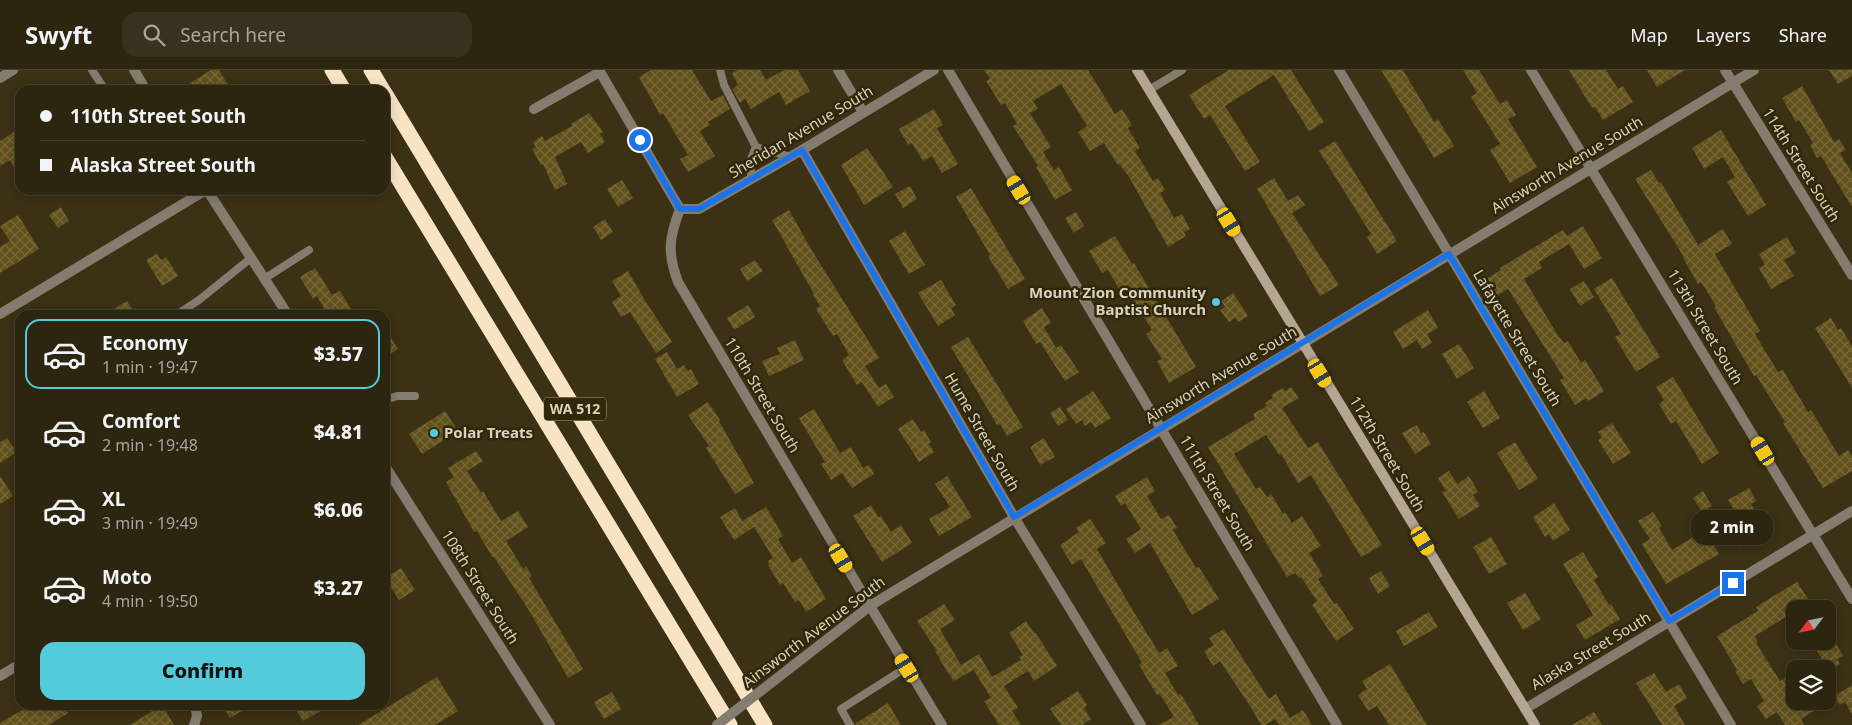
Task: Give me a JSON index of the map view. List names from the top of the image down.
{
  "streets": {
    "highway": ["WA 512"],
    "main road": ["112th Street South"],
    "street": [
      "Sheridan Avenue South",
      "Ainsworth Avenue South",
      "114th Street South",
      "113th Street South",
      "Lafayette Street South",
      "110th Street South",
      "Hume Street South",
      "111th Street South",
      "108th Street South",
      "Alaska Street South"
    ]
  },
  "crossings": [
    ["Sheridan Avenue South", "110th Street South"],
    ["Sheridan Avenue South", "Hume Street South"],
    ["Ainsworth Avenue South", "114th Street South"],
    ["Ainsworth Avenue South", "113th Street South"],
    ["Ainsworth Avenue South", "Lafayette Street South"],
    ["Ainsworth Avenue South", "110th Street South"],
    ["Ainsworth Avenue South", "Hume Street South"],
    ["Ainsworth Avenue South", "112th Street South"],
    ["Ainsworth Avenue South", "111th Street South"],
    ["113th Street South", "Alaska Street South"],
    ["Lafayette Street South", "Alaska Street South"],
    ["112th Street South", "Alaska Street South"]
  ],
  "places": ["Mount Zion Community Baptist Church", "Polar Treats"],
  "north": "bottom left",
  "page": {
    "header": "Swyft",
    "search": "Search here",
    "nav": ["Map", "Layers", "Share"],
    "banner": ["110th Street South", "Alaska Street South"],
    "list": [
      {
        "name": "Economy",
        "note": "1 min · 19:47",
        "value": "$3.57"
      },
      {
        "name": "Comfort",
        "note": "2 min · 19:48",
        "value": "$4.81"
      },
      {
        "name": "XL",
        "note": "3 min · 19:49",
        "value": "$6.06"
      },
      {
        "name": "Moto",
        "note": "4 min · 19:50",
        "value": "$3.27"
      }
    ],
    "bubble": "2 min",
    "buttons": "Confirm"
  }
}
